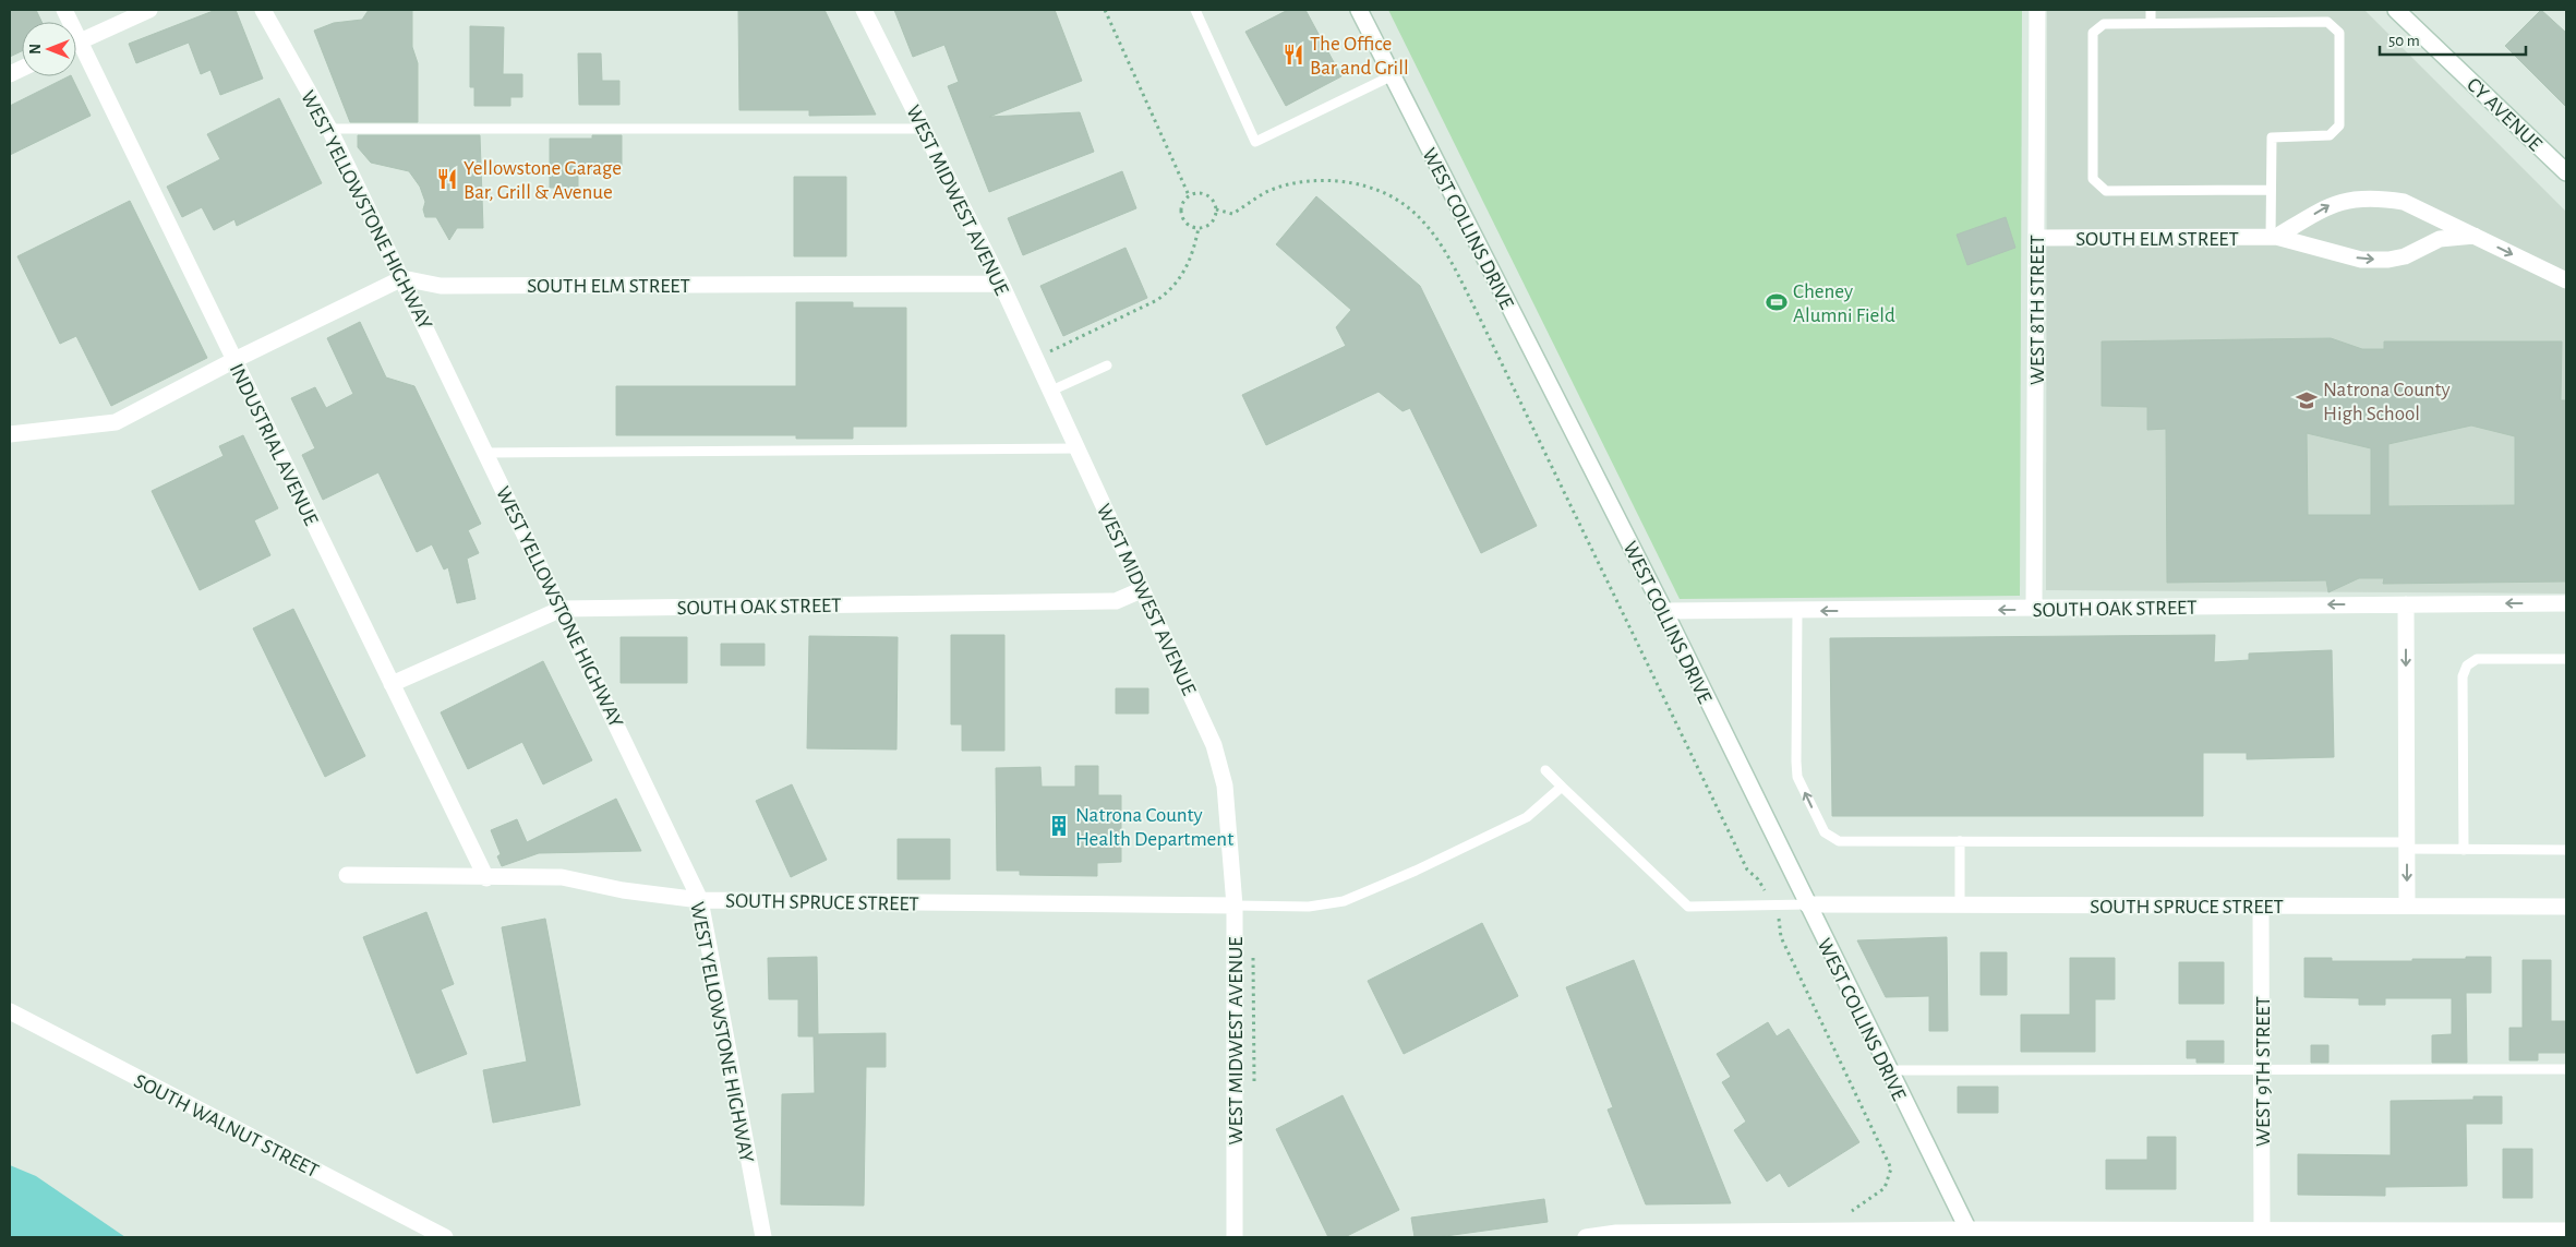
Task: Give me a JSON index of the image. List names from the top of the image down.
{
  "streets": {
    "street": [
      "CY AVENUE",
      "WEST MIDWEST AVENUE",
      "WEST YELLOWSTONE HIGHWAY",
      "WEST COLLINS DRIVE",
      "SOUTH ELM STREET",
      "WEST 8TH STREET",
      "INDUSTRIAL AVENUE",
      "SOUTH OAK STREET",
      "SOUTH SPRUCE STREET",
      "WEST 9TH STREET",
      "SOUTH WALNUT STREET"
    ]
  },
  "crossings": [
    ["WEST MIDWEST AVENUE", "SOUTH ELM STREET"],
    ["WEST MIDWEST AVENUE", "SOUTH OAK STREET"],
    ["WEST MIDWEST AVENUE", "SOUTH SPRUCE STREET"],
    ["WEST YELLOWSTONE HIGHWAY", "SOUTH ELM STREET"],
    ["WEST YELLOWSTONE HIGHWAY", "SOUTH OAK STREET"],
    ["WEST YELLOWSTONE HIGHWAY", "SOUTH SPRUCE STREET"],
    ["WEST COLLINS DRIVE", "SOUTH OAK STREET"],
    ["WEST COLLINS DRIVE", "SOUTH SPRUCE STREET"],
    ["SOUTH ELM STREET", "WEST 8TH STREET"],
    ["WEST 8TH STREET", "SOUTH OAK STREET"],
    ["INDUSTRIAL AVENUE", "SOUTH OAK STREET"],
    ["INDUSTRIAL AVENUE", "SOUTH SPRUCE STREET"],
    ["SOUTH SPRUCE STREET", "WEST 9TH STREET"]
  ],
  "one_way": ["SOUTH OAK STREET"],
  "places": {
    "restaurant": ["The Office Bar and Grill", "Yellowstone Garage Bar, Grill & Avenue"],
    "sports": ["Cheney Alumni Field"],
    "school or university": ["Natrona County High School"],
    "building": ["Natrona County Health Department"]
  },
  "scale_bar": "50 m",
  "north": "left"
}
